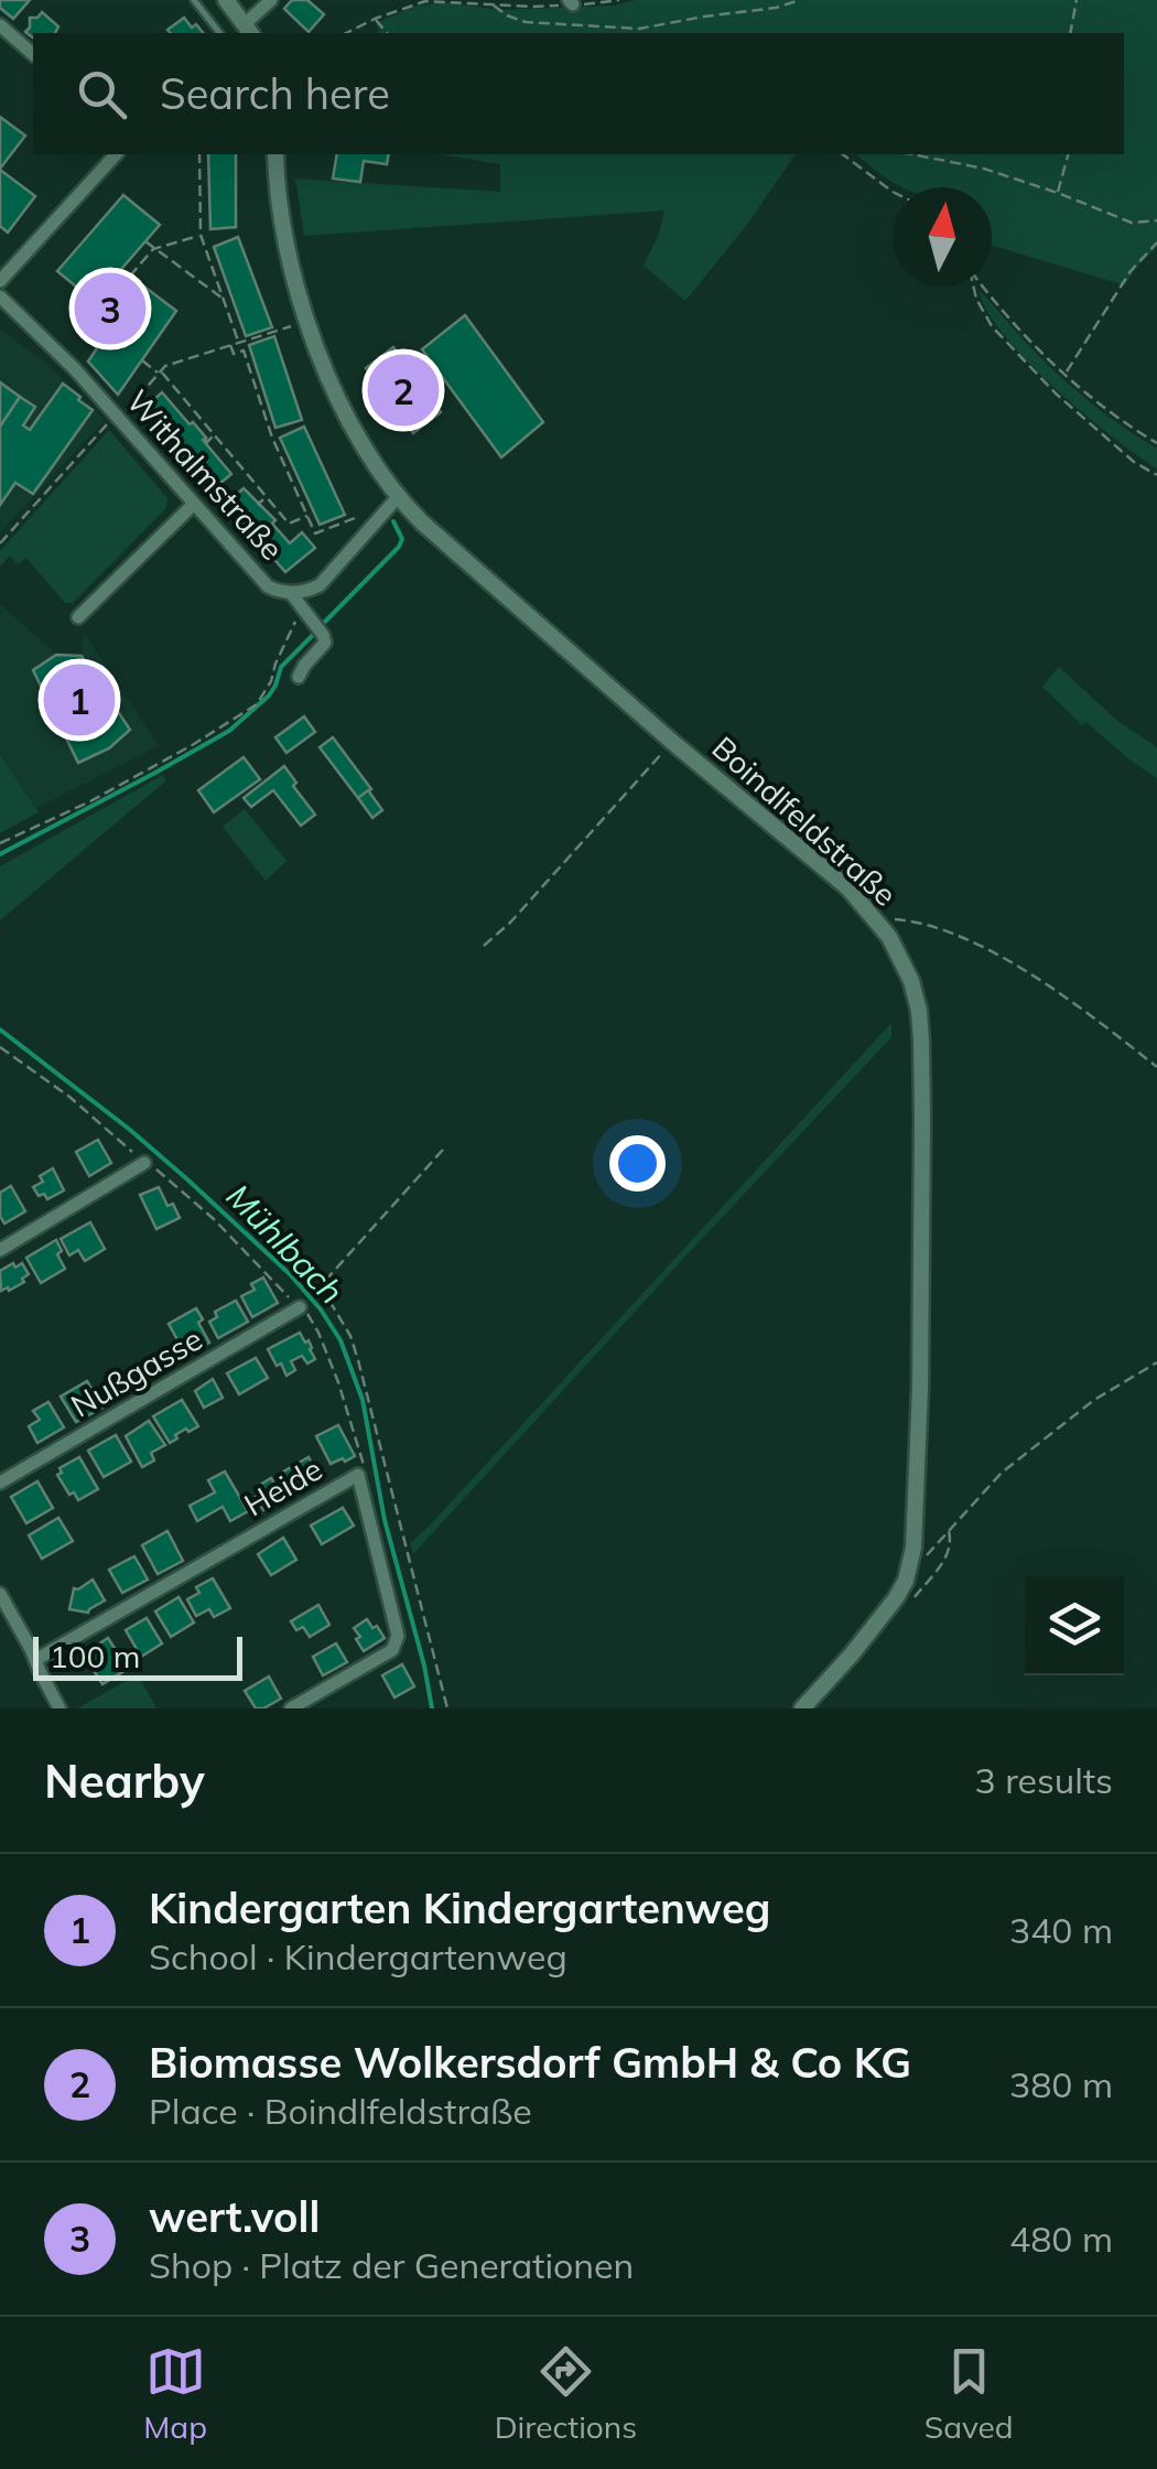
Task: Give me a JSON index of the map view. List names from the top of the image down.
{
  "streets": {
    "street": [
      "Withalmstraße",
      "Boindlfeldstraße",
      "Nußgasse",
      "Heide"
    ]
  },
  "crossings": [
    ["Withalmstraße", "Boindlfeldstraße"]
  ],
  "water": ["Mühlbach"],
  "scale_bar": "100 m",
  "north": "top",
  "page": {
    "search": "Search here",
    "pins": ["3", "2", "1"],
    "scale": "100 m",
    "heading": ["Nearby", "3 results"],
    "list": [
      {
        "mark": "1",
        "name": "Kindergarten Kindergartenweg",
        "note": "School · Kindergartenweg",
        "value": "340 m"
      },
      {
        "mark": "2",
        "name": "Biomasse Wolkersdorf GmbH & Co KG",
        "note": "Place · Boindlfeldstraße",
        "value": "380 m"
      },
      {
        "mark": "3",
        "name": "wert.voll",
        "note": "Shop · Platz der Generationen",
        "value": "480 m"
      }
    ],
    "nav": ["Map", "Directions", "Saved"]
  }
}
